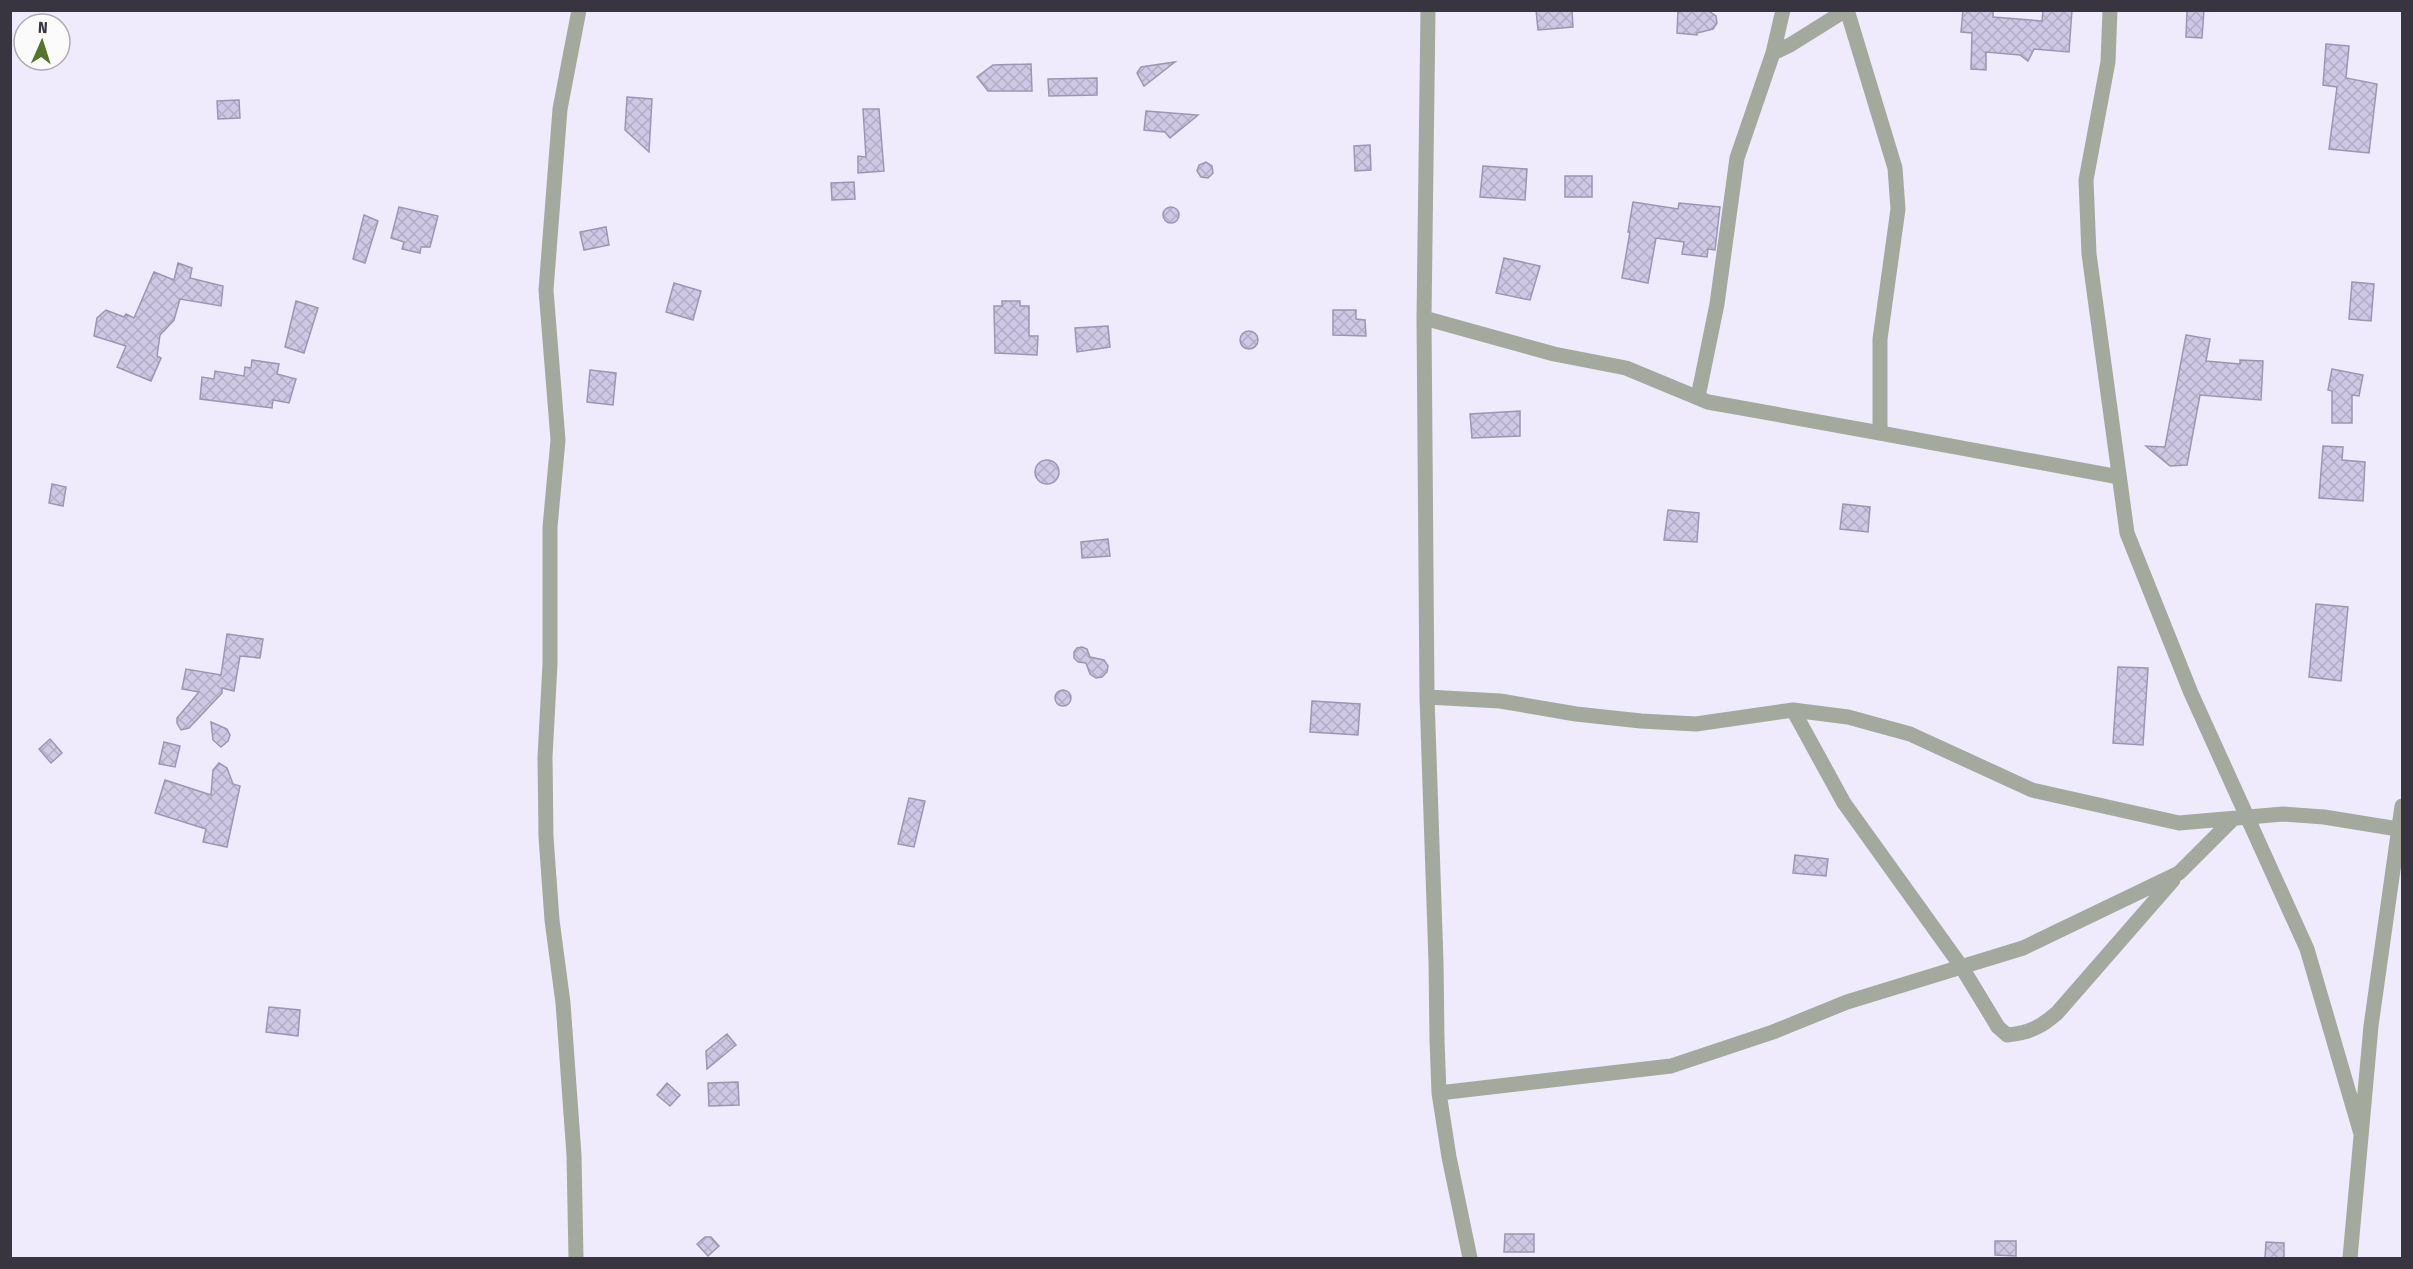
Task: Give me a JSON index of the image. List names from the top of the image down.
{
  "north": "top"
}
